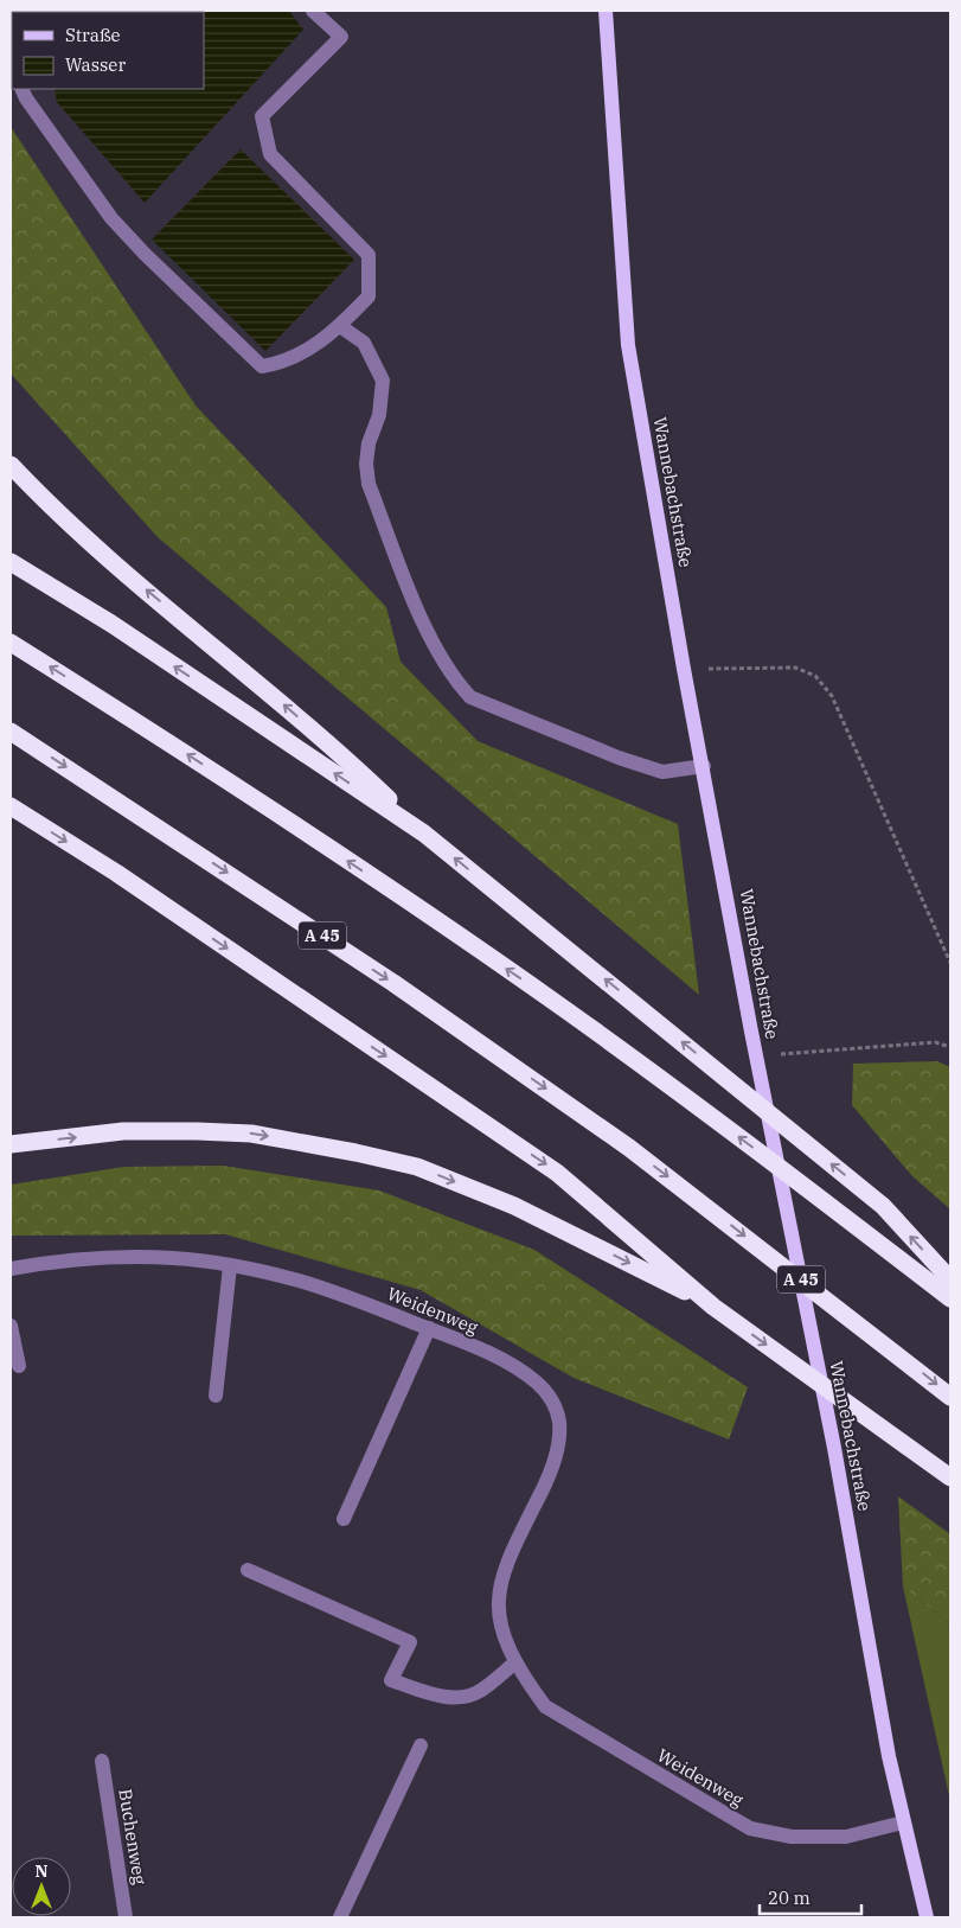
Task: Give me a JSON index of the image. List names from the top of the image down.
{
  "streets": {
    "highway": ["A 45"],
    "main road": ["Wannebachstraße"],
    "street": ["Weidenweg", "Buchenweg"]
  },
  "crossings": [
    ["Wannebachstraße", "Weidenweg"]
  ],
  "legend": ["Straße", "Wasser"],
  "scale_bar": "20 m",
  "north": "top"
}
